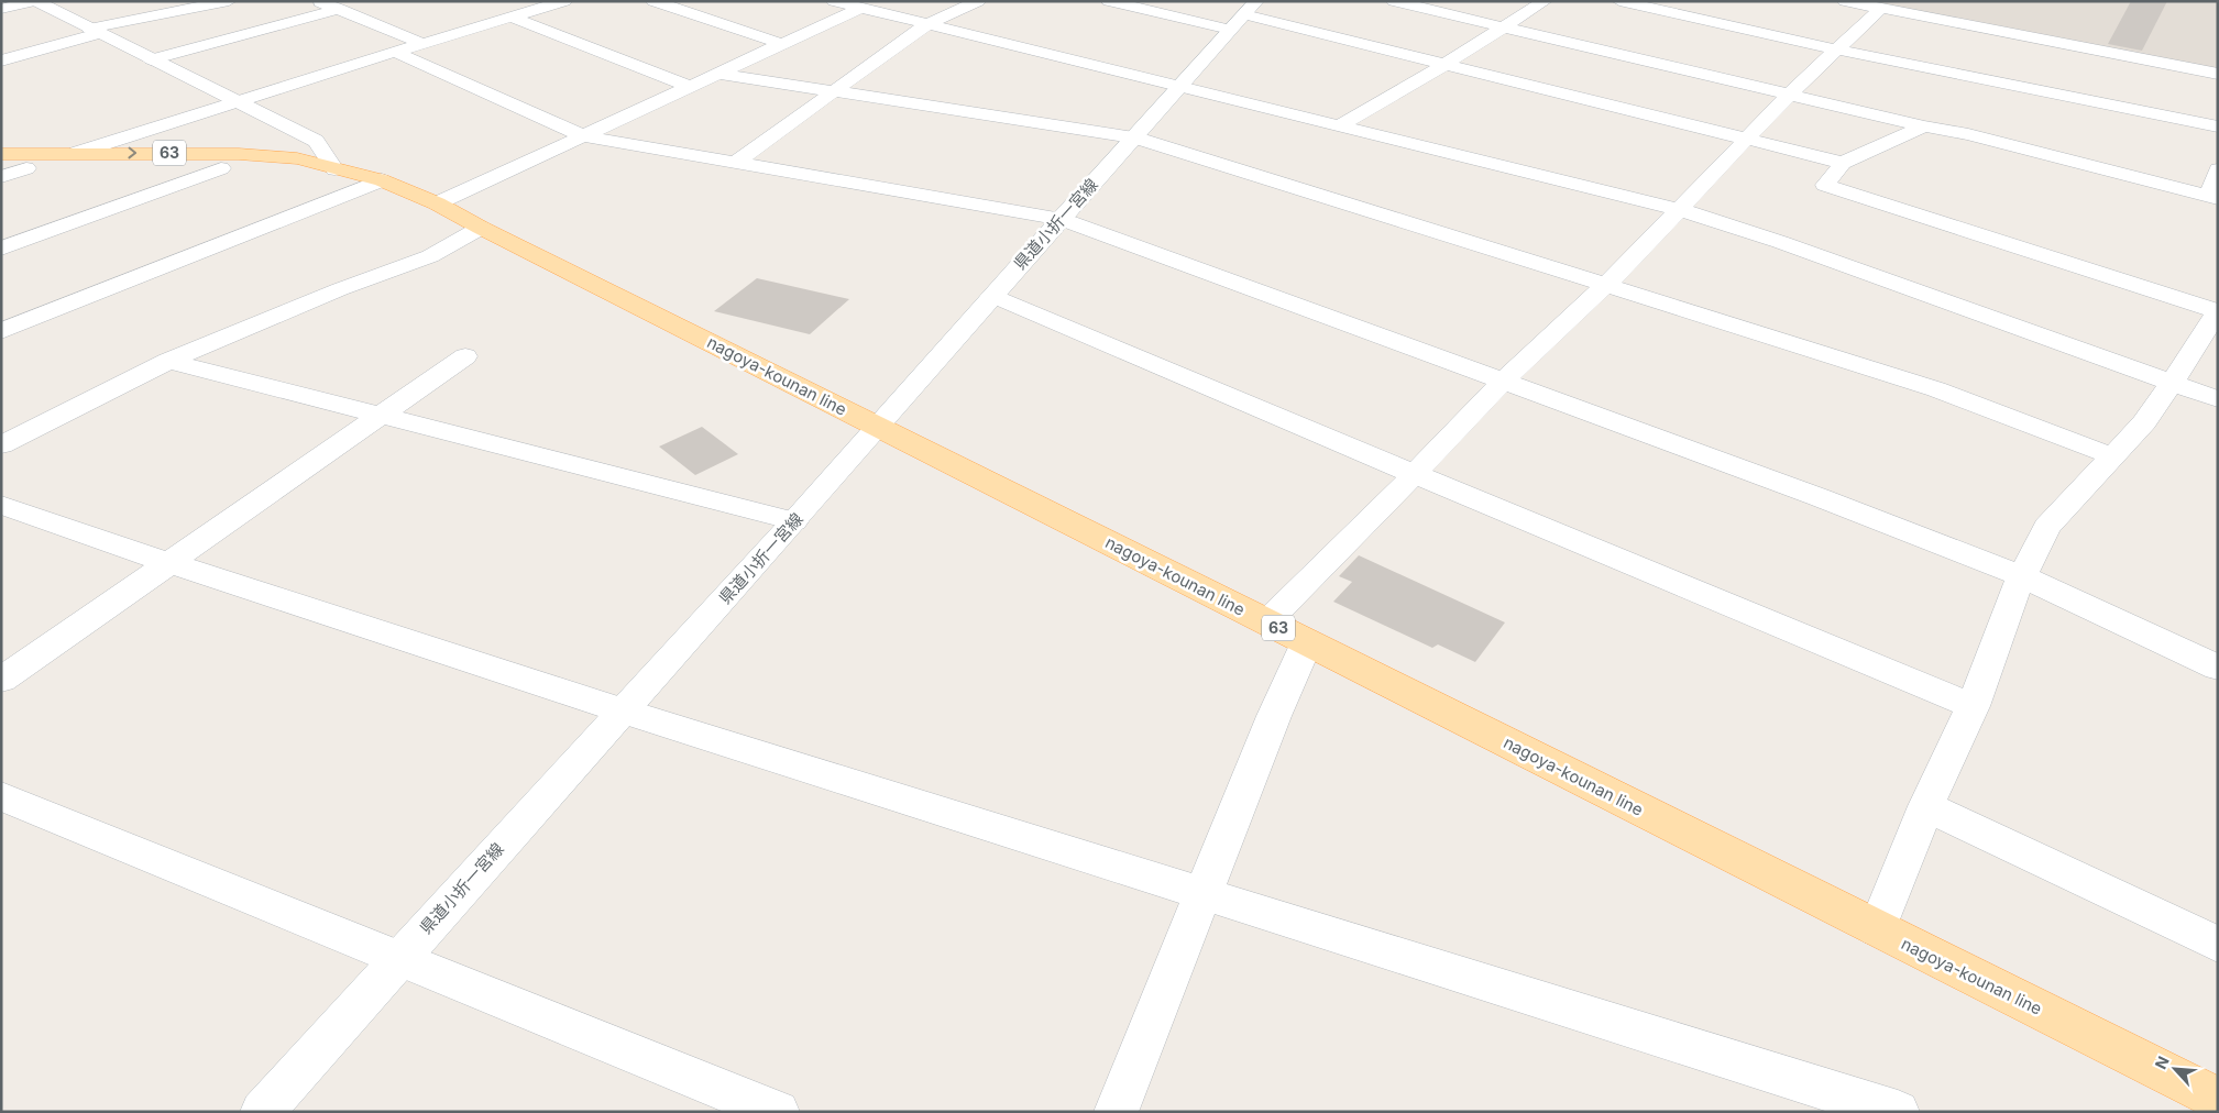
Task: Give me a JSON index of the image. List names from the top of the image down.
{
  "streets": {
    "main road": ["63", "nagoya-kounan line"],
    "street": ["県道小折一宮線"]
  },
  "crossings": [
    ["県道小折一宮線", "nagoya-kounan line"]
  ],
  "north": "top left"
}
